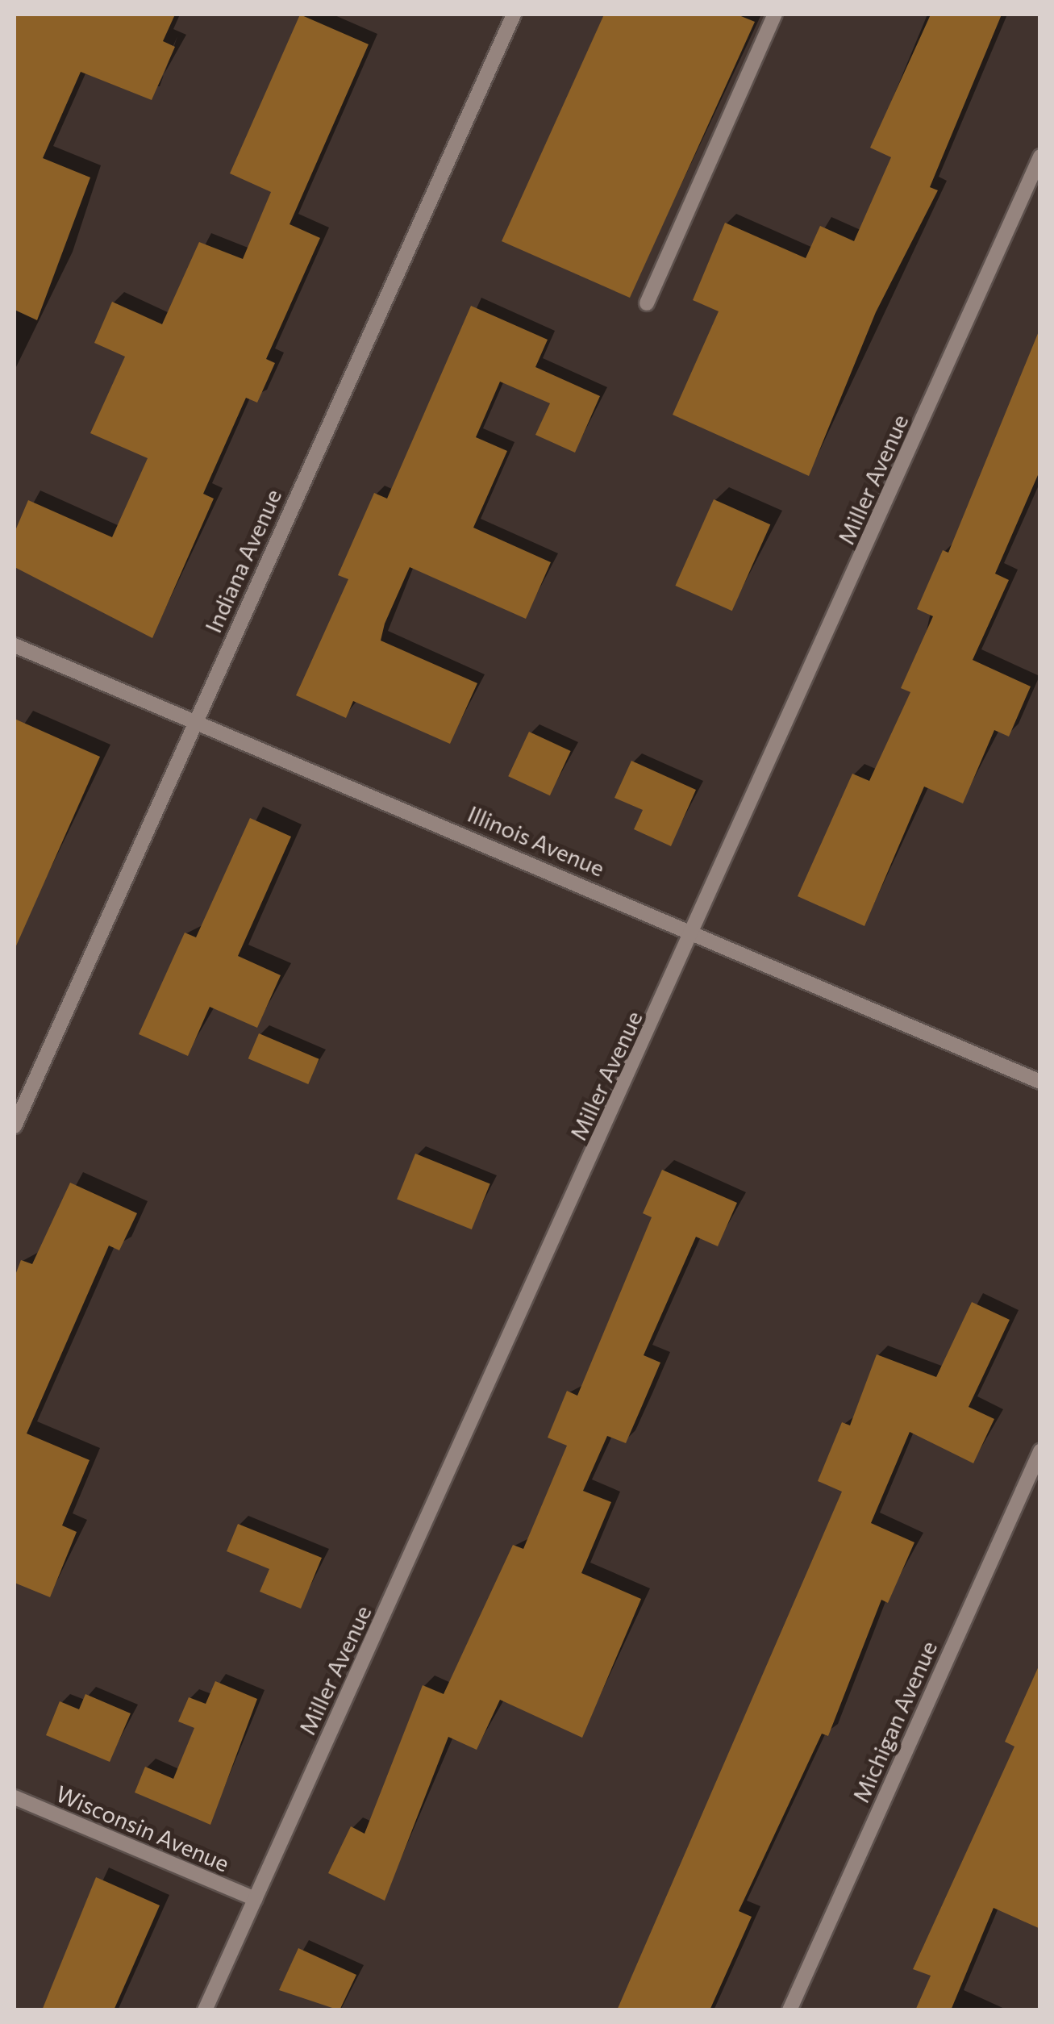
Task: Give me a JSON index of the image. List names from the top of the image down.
{
  "streets": {
    "street": [
      "Miller Avenue",
      "Indiana Avenue",
      "Illinois Avenue",
      "Michigan Avenue",
      "Wisconsin Avenue"
    ]
  },
  "crossings": [
    ["Miller Avenue", "Illinois Avenue"],
    ["Miller Avenue", "Wisconsin Avenue"],
    ["Indiana Avenue", "Illinois Avenue"]
  ]
}
